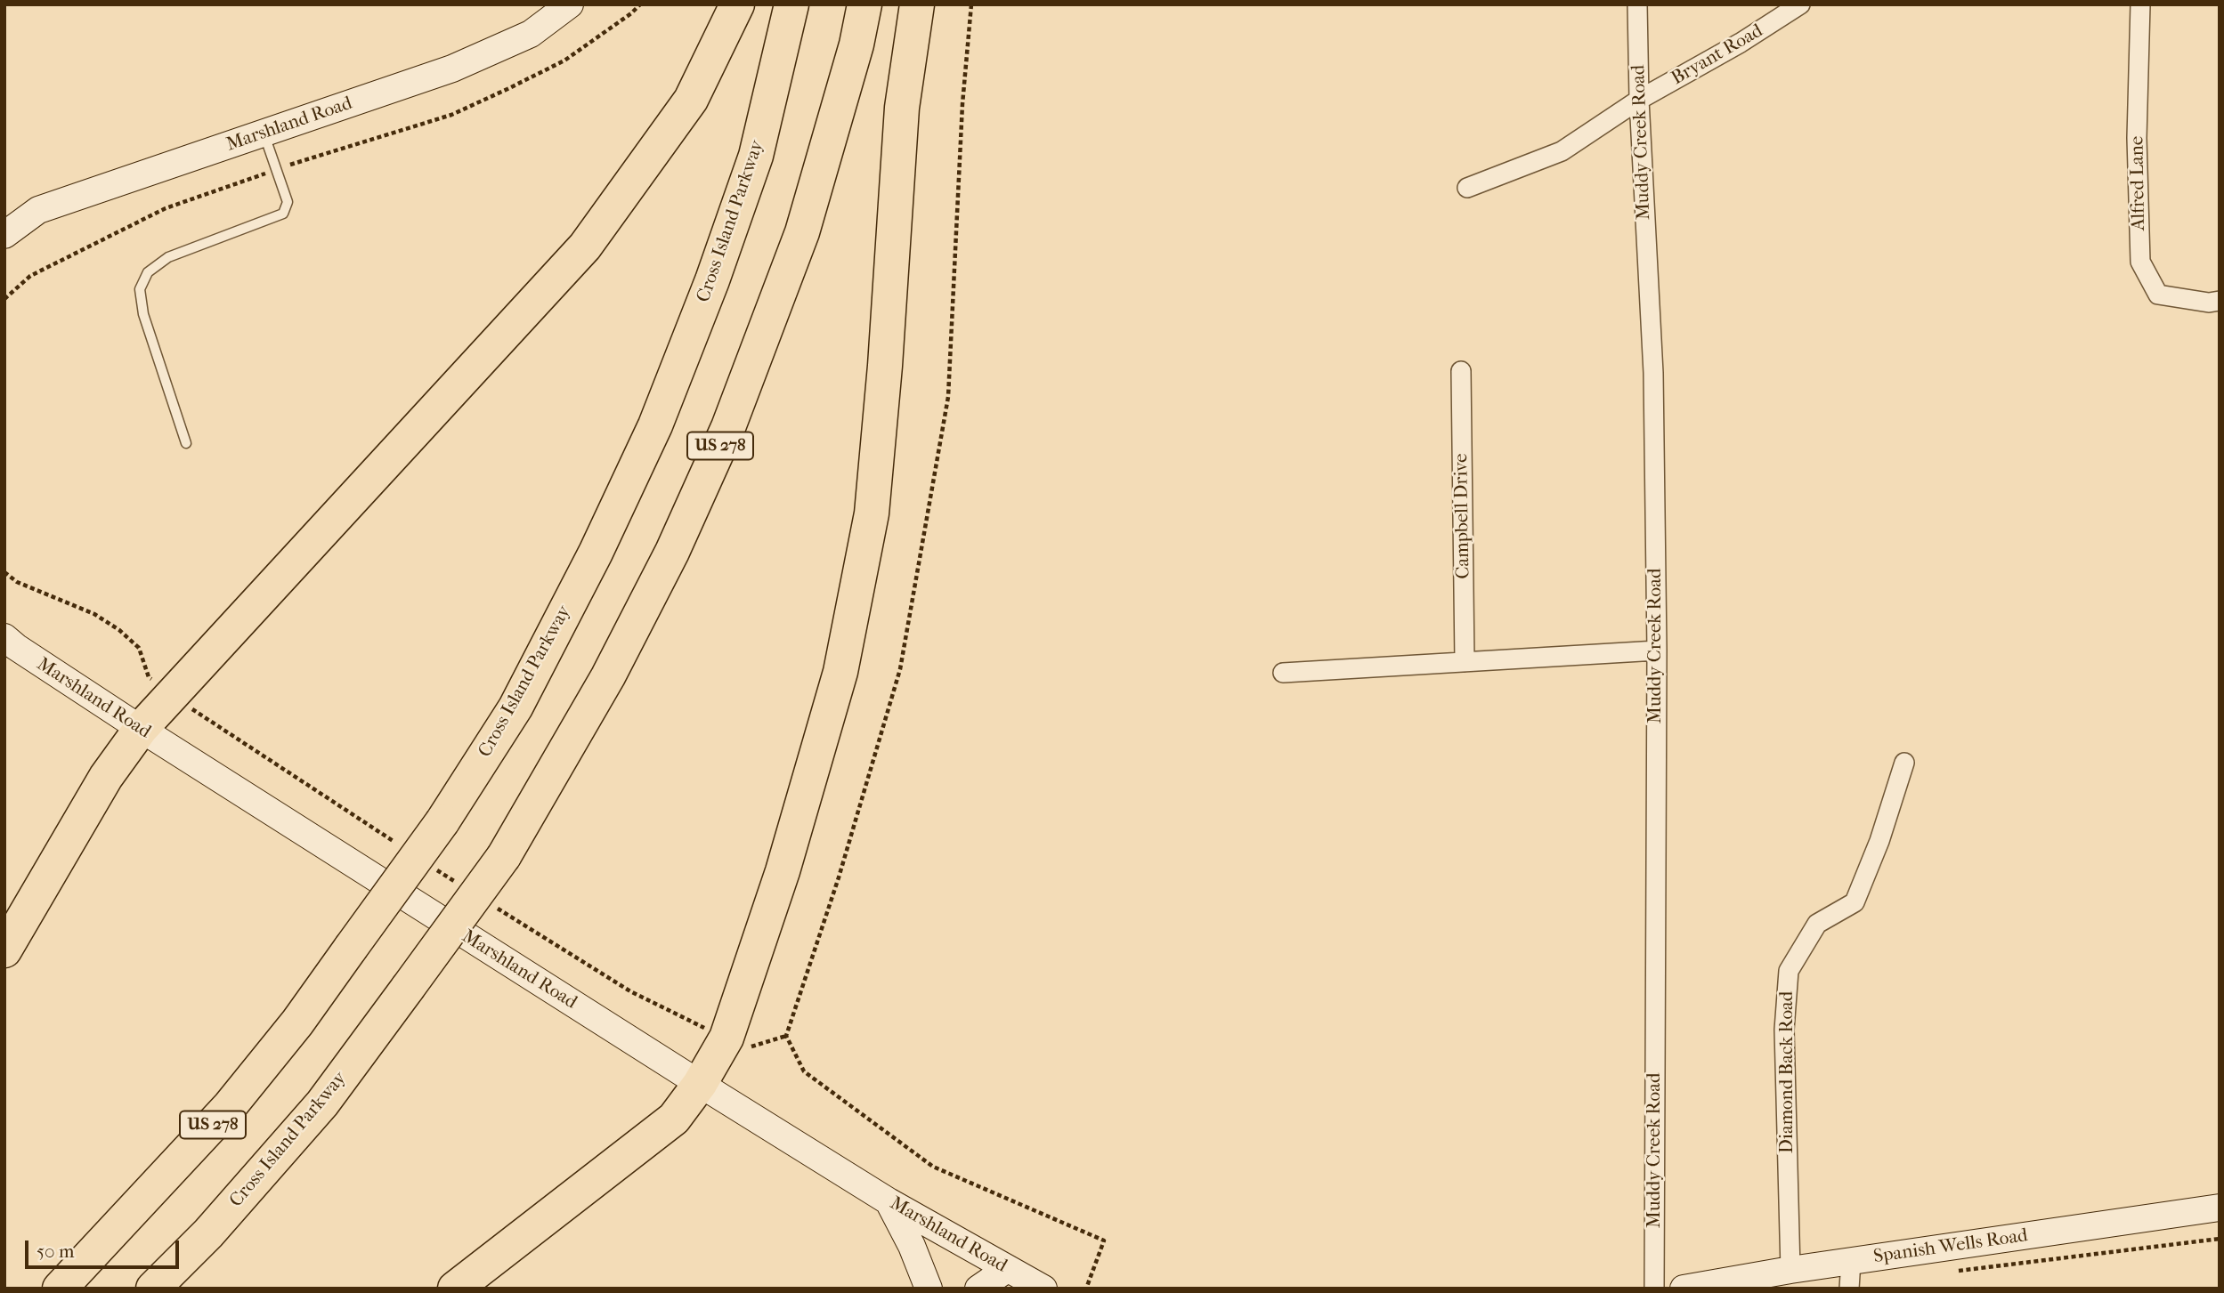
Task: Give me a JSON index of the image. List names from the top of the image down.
{
  "streets": {
    "highway": ["Cross Island Parkway", "US 278"],
    "street": [
      "Bryant Road",
      "Marshland Road",
      "Muddy Creek Road",
      "Alfred Lane",
      "Campbell Drive",
      "Diamond Back Road",
      "Spanish Wells Road"
    ]
  },
  "crossings": [
    ["Bryant Road", "Muddy Creek Road"],
    ["Diamond Back Road", "Spanish Wells Road"]
  ],
  "scale_bar": "50 m"
}
